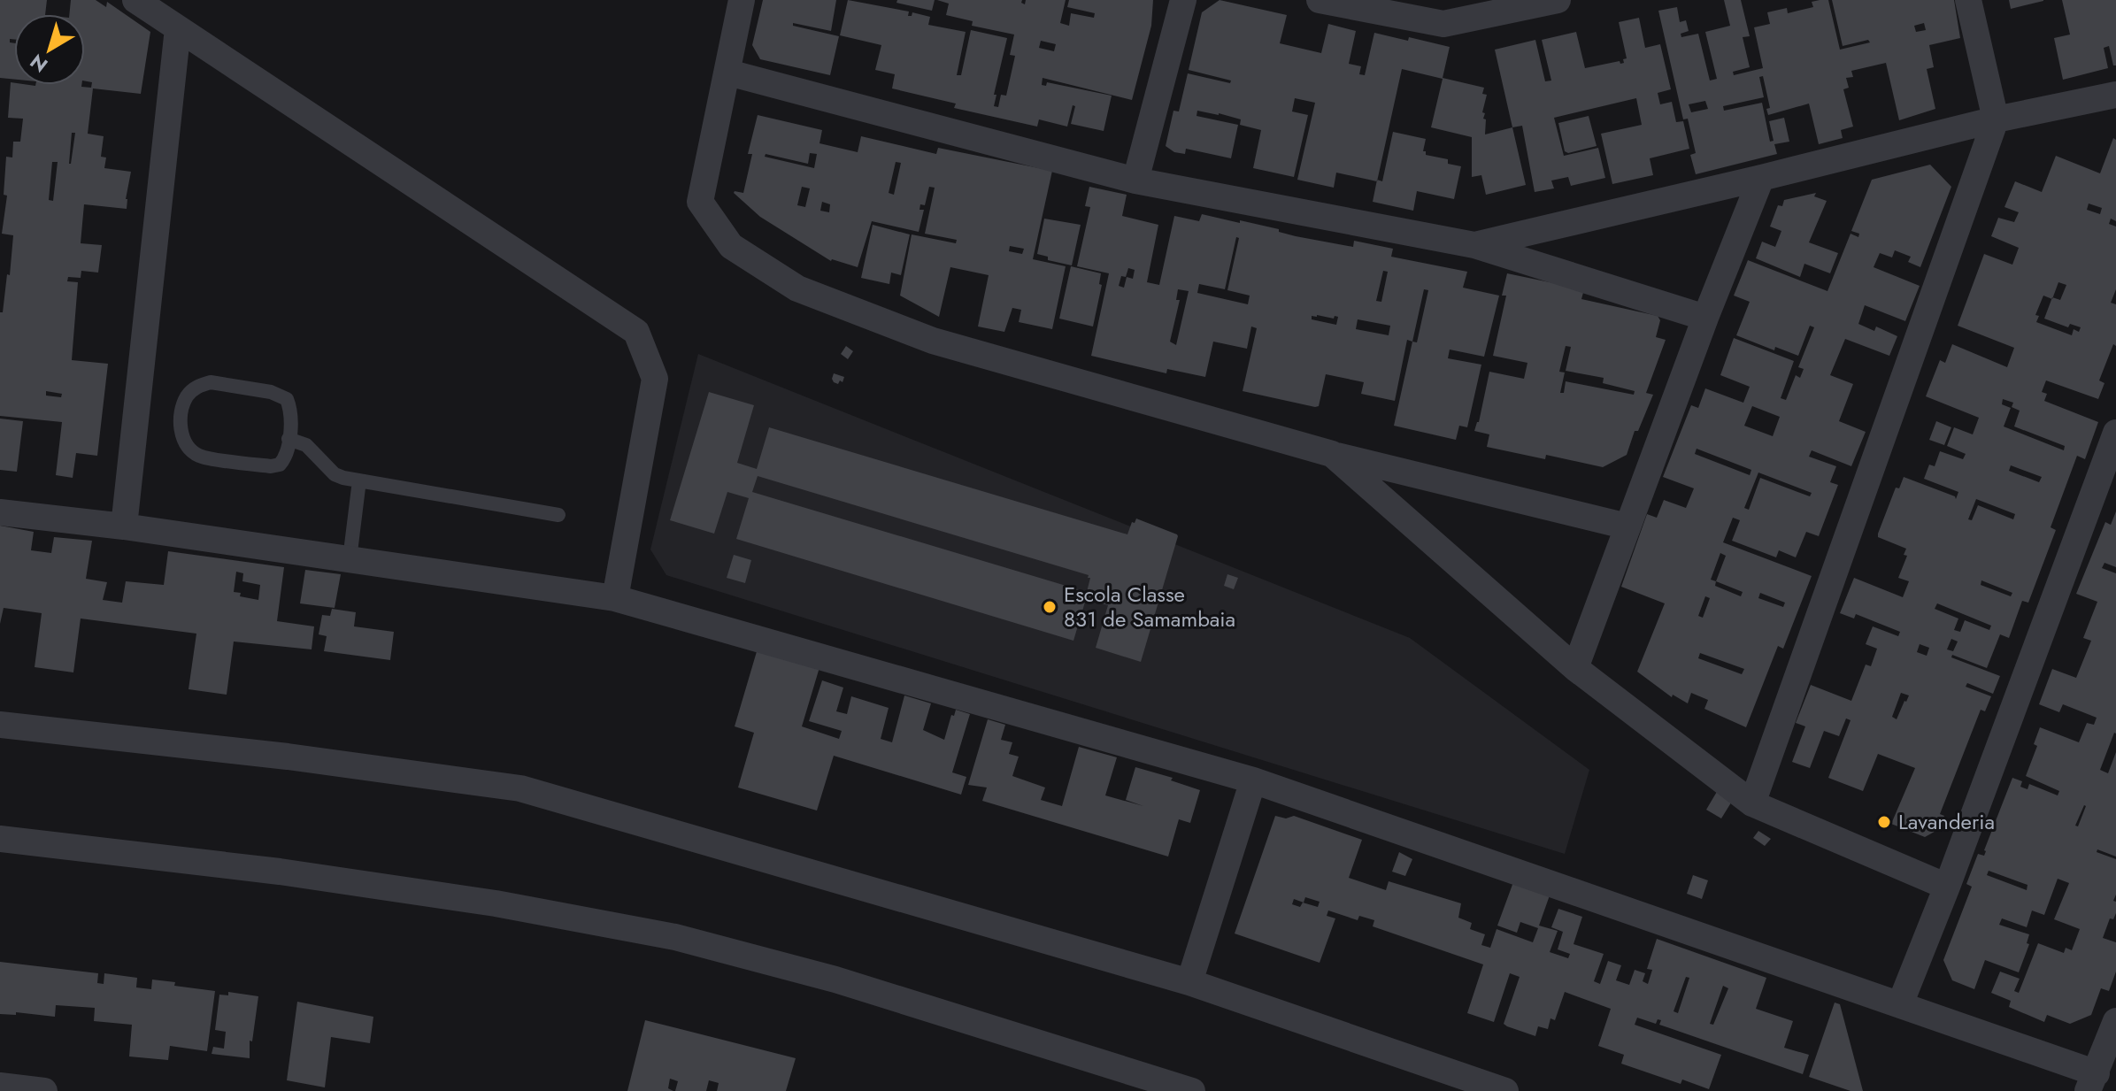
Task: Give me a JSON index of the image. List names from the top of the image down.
{
  "places": ["Escola Classe 831 de Samambaia", "Lavanderia"],
  "north": "bottom left"
}
